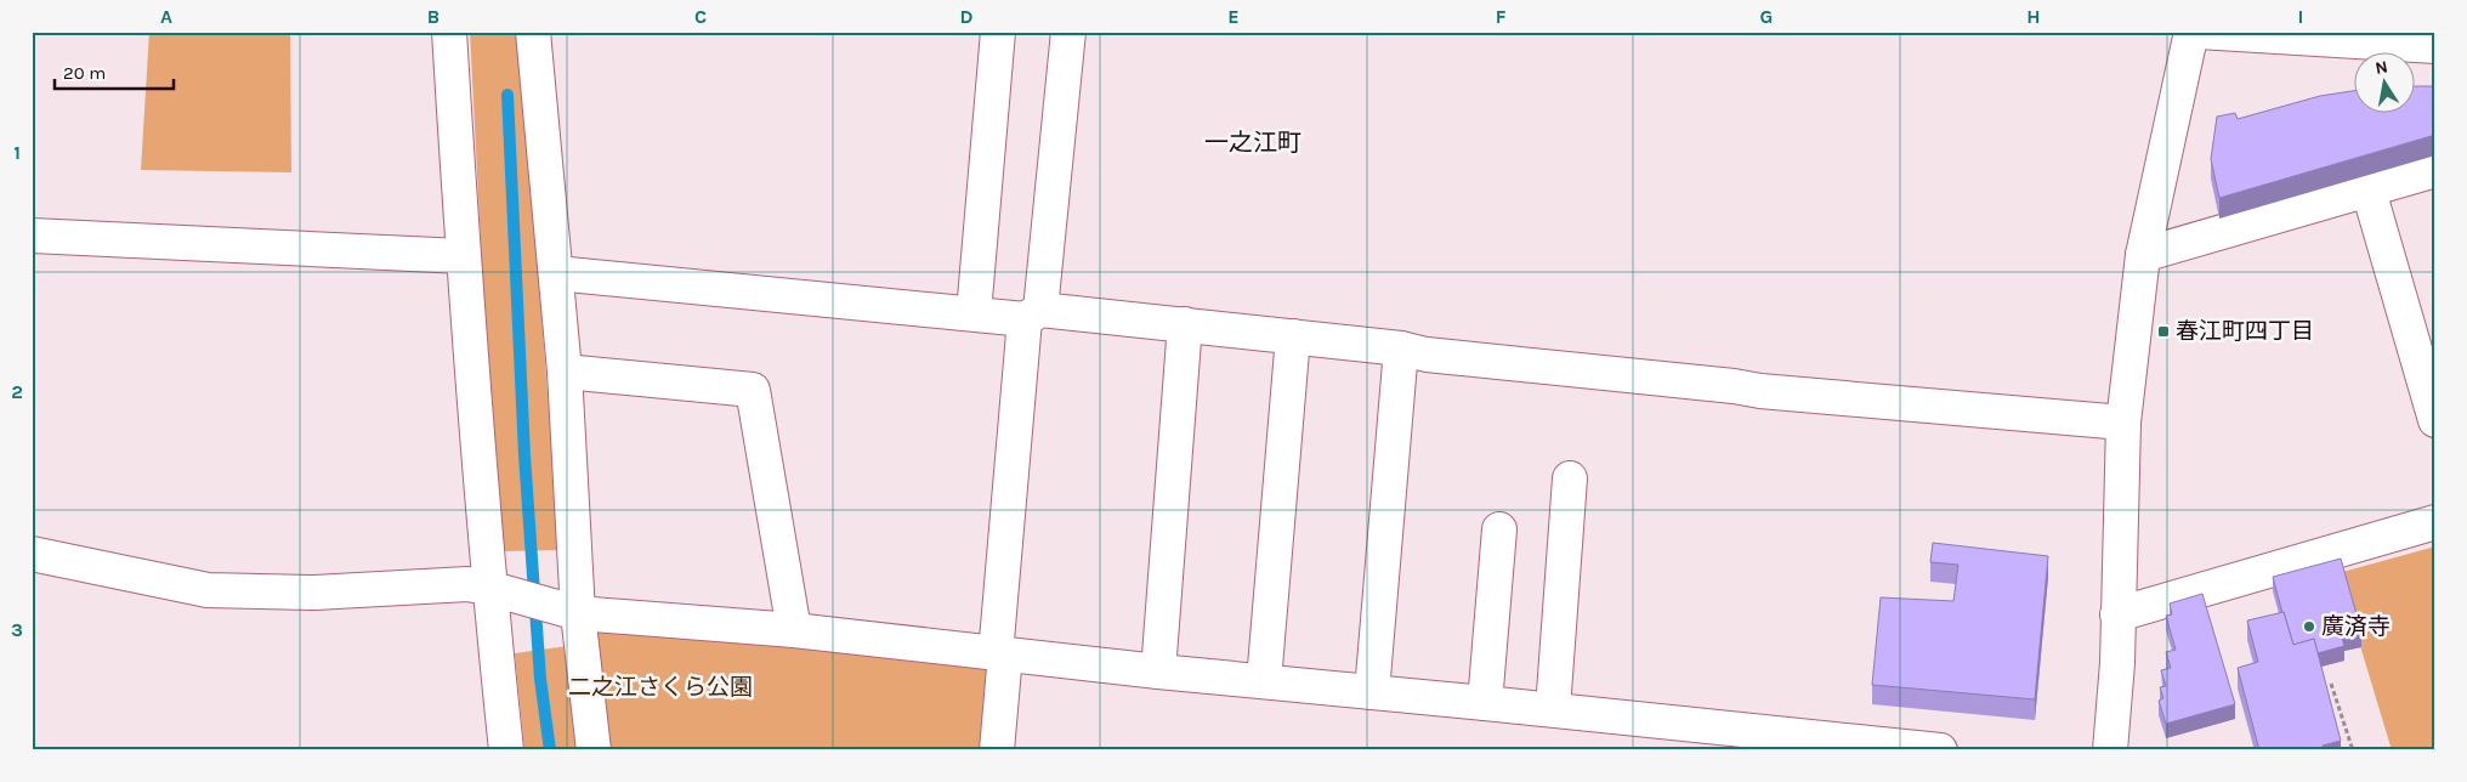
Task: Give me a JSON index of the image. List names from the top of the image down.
{
  "districts": ["一之江町"],
  "parks": ["二之江さくら公園"],
  "places": {
    "transit": ["春江町四丁目"],
    "other": ["廣済寺"]
  },
  "scale_bar": "20 m",
  "north": "top",
  "grid": {
    "columns": [
      "A",
      "B",
      "C",
      "D",
      "E",
      "F",
      "G",
      "H",
      "I"
    ],
    "rows": ["1", "2", "3"]
  }
}
